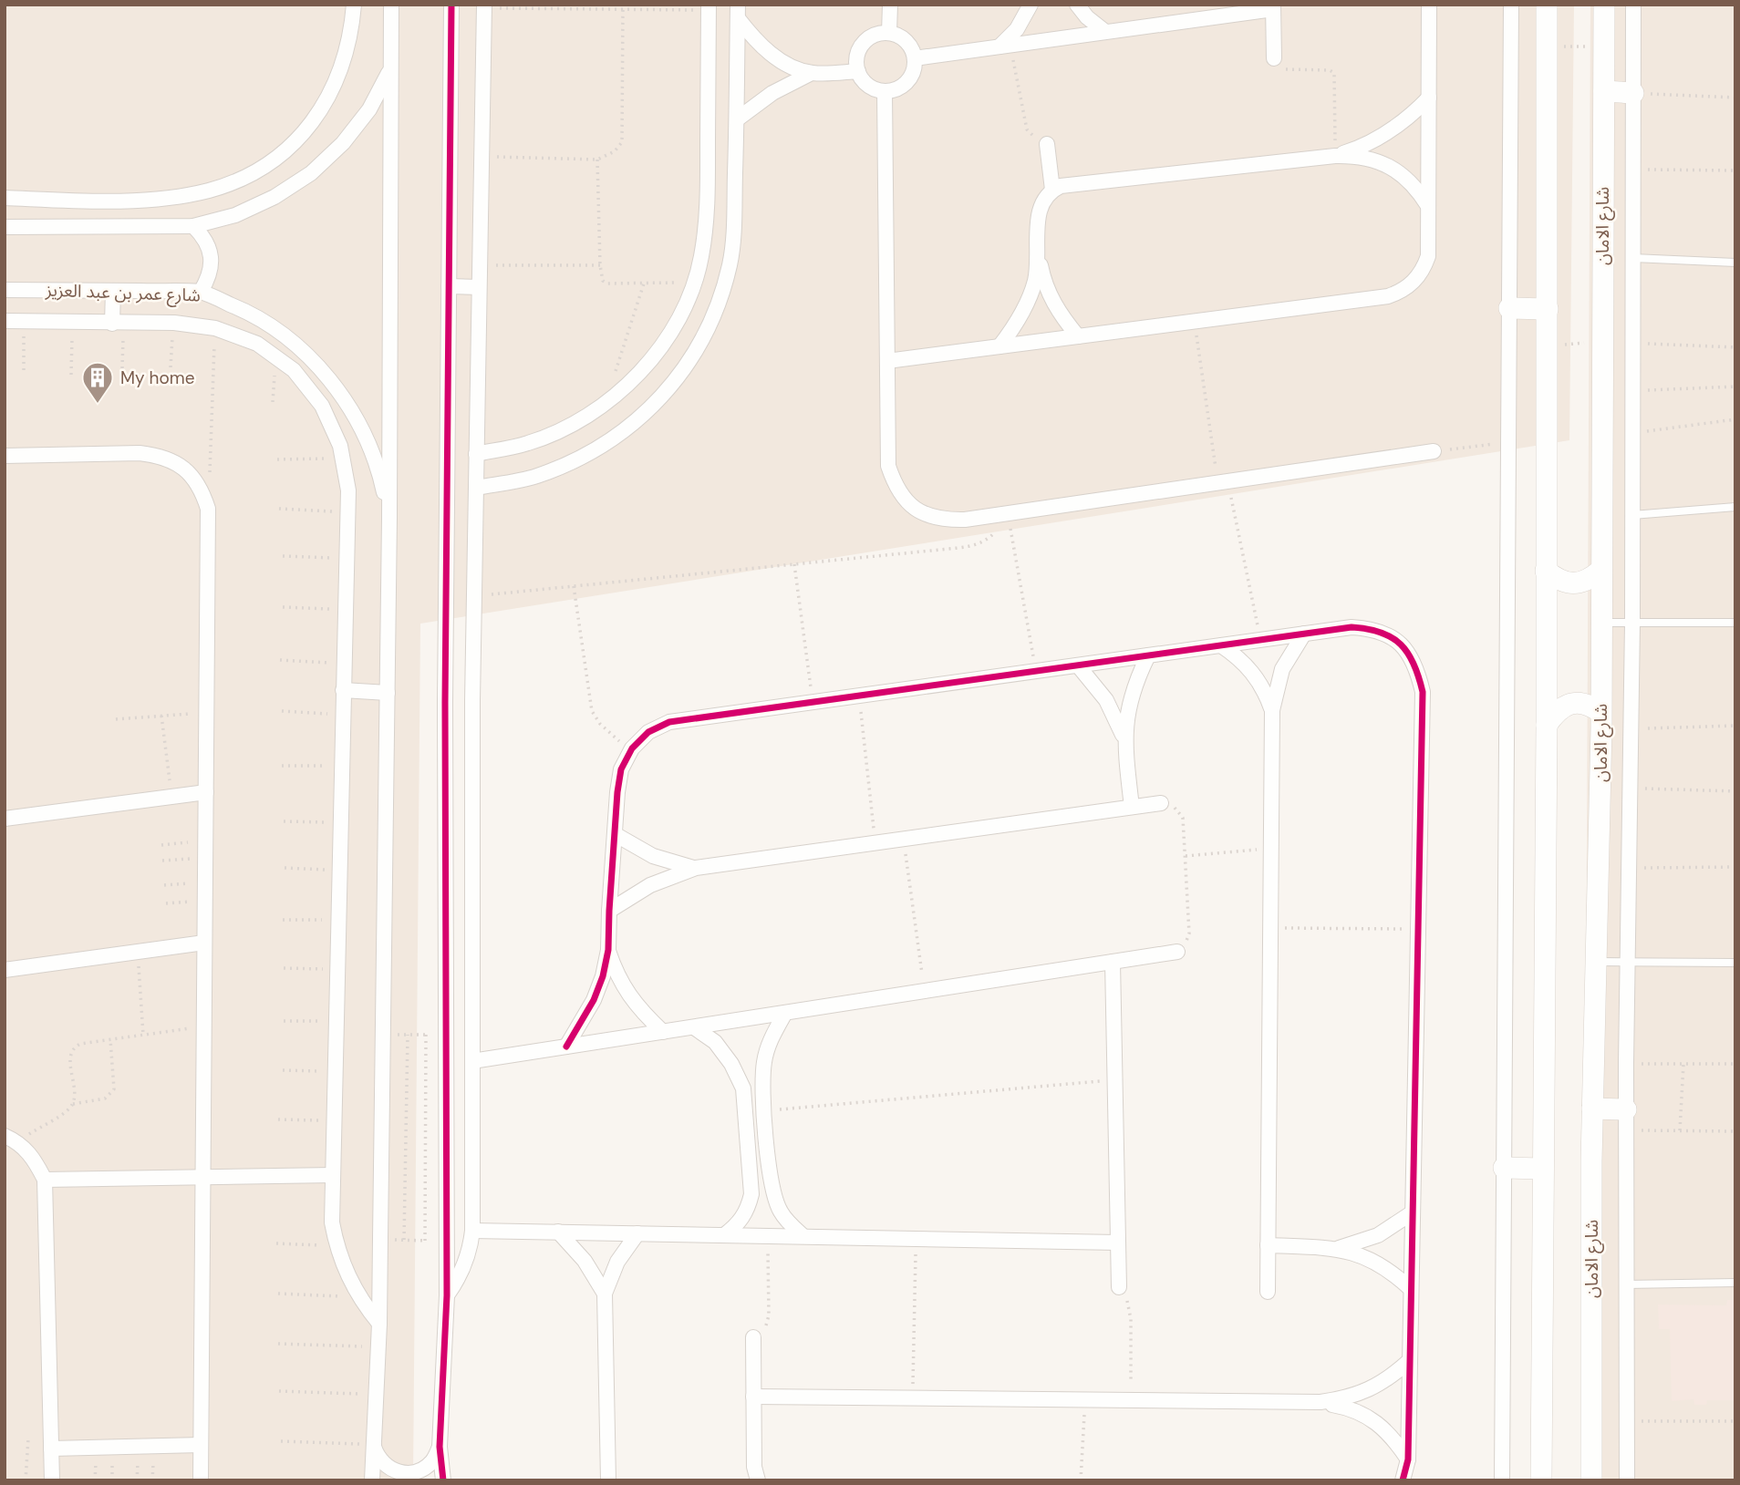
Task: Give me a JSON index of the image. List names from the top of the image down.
{
  "streets": {
    "street": ["شارع الامان", "شارع عمر بن عبد العزيز"]
  },
  "places": {
    "building": ["My home"]
  }
}
